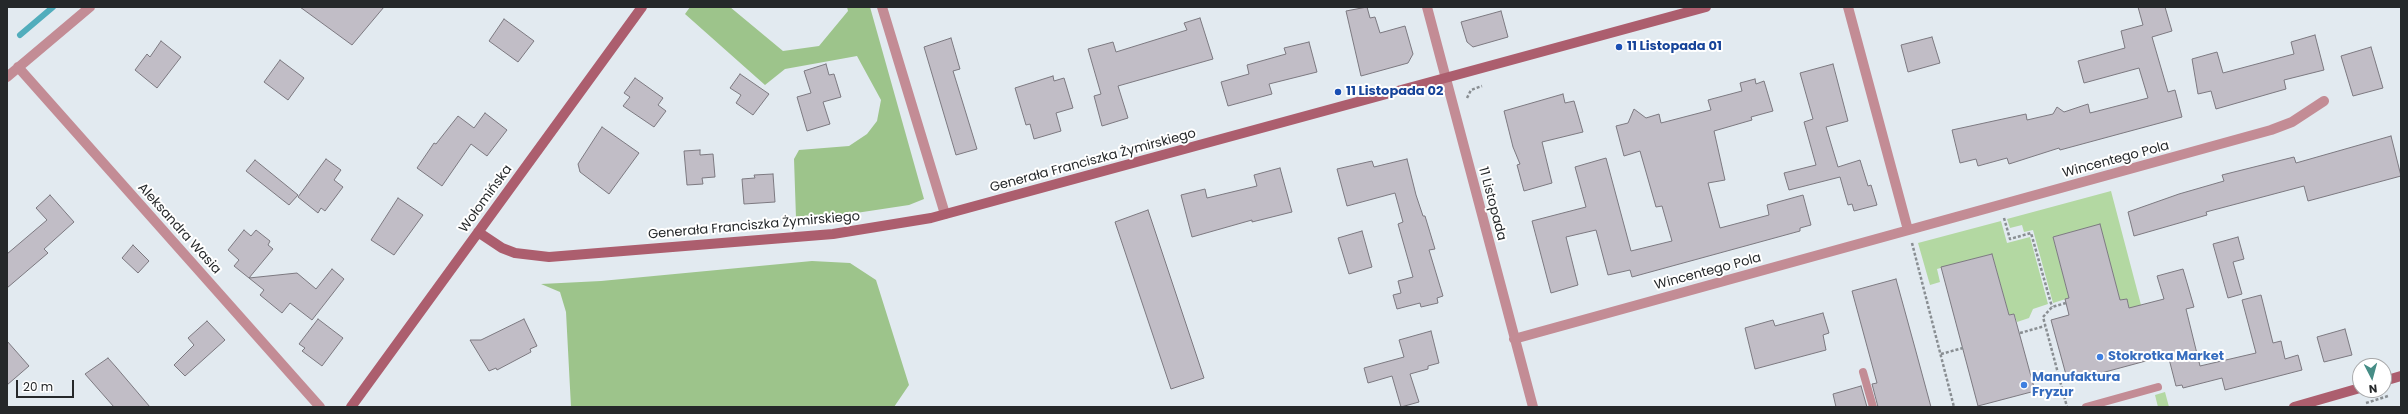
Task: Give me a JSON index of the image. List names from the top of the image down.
{
  "streets": {
    "street": [
      "Wincentego Pola",
      "Generała Franciszka Żymirskiego",
      "Wołomińska",
      "11 Listopada",
      "Aleksandra Wasia"
    ]
  },
  "crossings": [
    ["Wincentego Pola", "11 Listopada"],
    ["Generała Franciszka Żymirskiego", "Wołomińska"],
    ["Generała Franciszka Żymirskiego", "11 Listopada"]
  ],
  "places": [
    "11 Listopada 01",
    "11 Listopada 02",
    "Stokrotka Market",
    "Manufaktura Fryzur"
  ],
  "scale_bar": "20 m",
  "north": "bottom"
}
